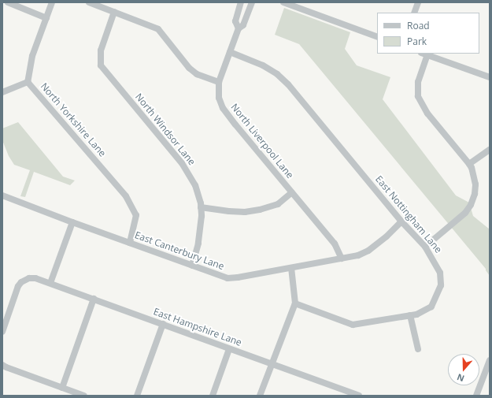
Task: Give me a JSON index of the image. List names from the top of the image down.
{
  "streets": {
    "street": [
      "North Yorkshire Lane",
      "North Windsor Lane",
      "North Liverpool Lane",
      "East Nottingham Lane",
      "East Canterbury Lane",
      "East Hampshire Lane"
    ]
  },
  "crossings": [
    ["North Yorkshire Lane", "East Canterbury Lane"],
    ["North Windsor Lane", "East Canterbury Lane"],
    ["North Liverpool Lane", "East Nottingham Lane"],
    ["North Liverpool Lane", "East Canterbury Lane"],
    ["East Nottingham Lane", "East Canterbury Lane"]
  ],
  "legend": ["Road", "Park"],
  "north": "bottom"
}
